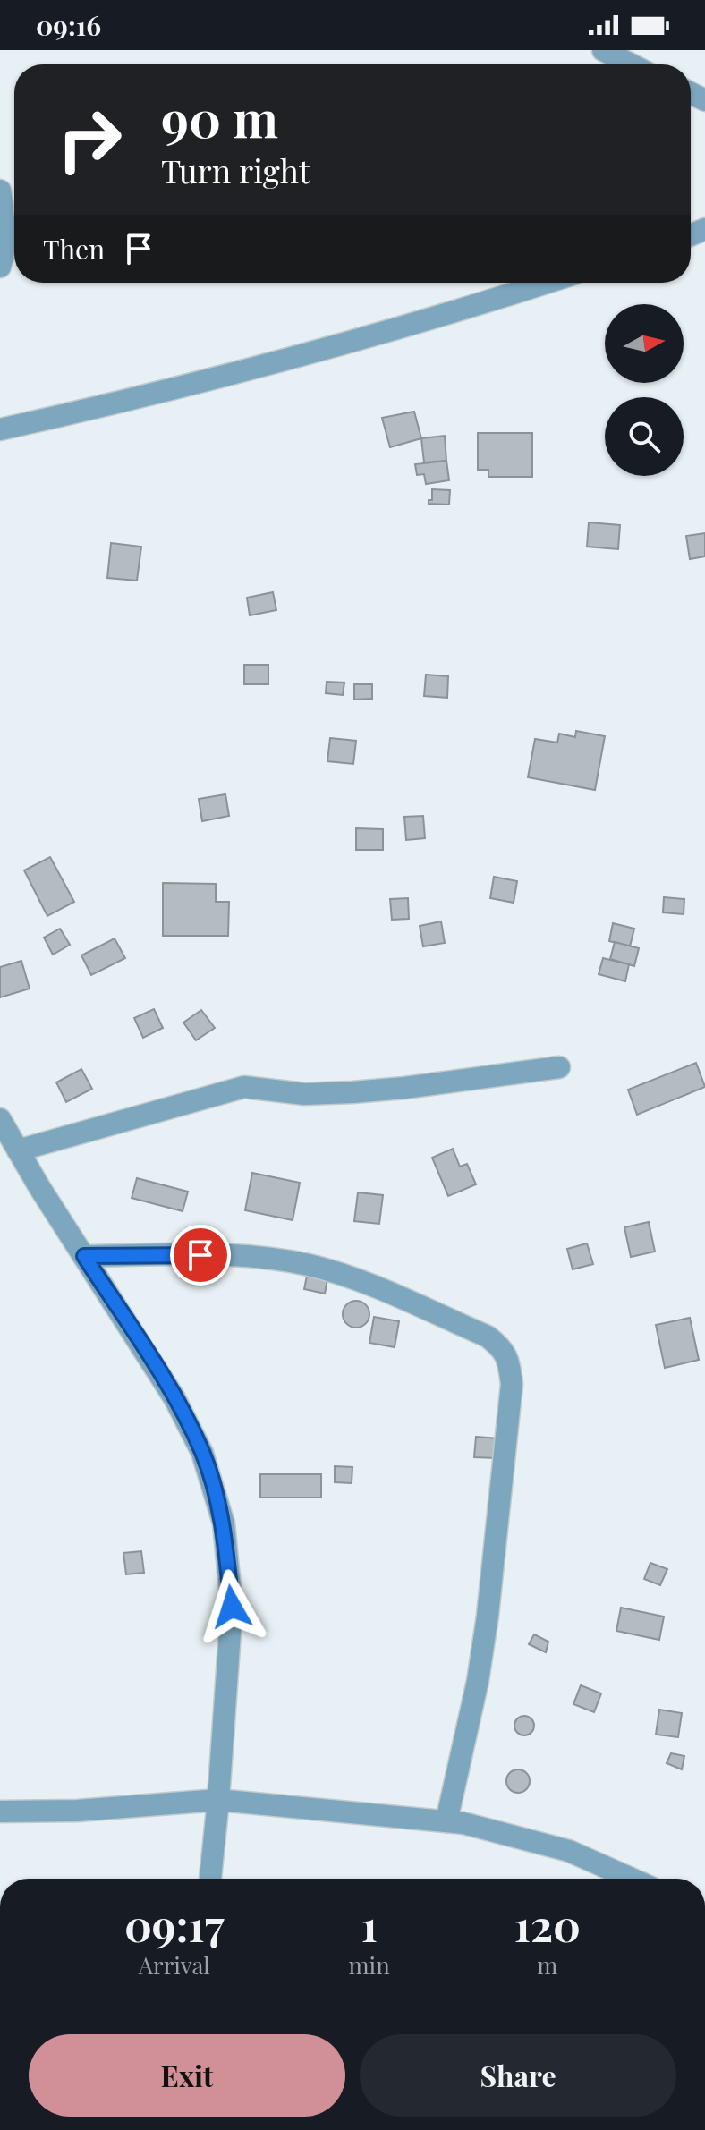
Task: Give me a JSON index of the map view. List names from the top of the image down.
{
  "north": "right",
  "page": {
    "status": "09:16",
    "turn": ["90 m", "Turn right"],
    "then": "Then",
    "eta": [
      "09:17",
      "Arrival",
      "1",
      "min",
      "120",
      "m"
    ],
    "buttons": ["Exit", "Share"]
  }
}
